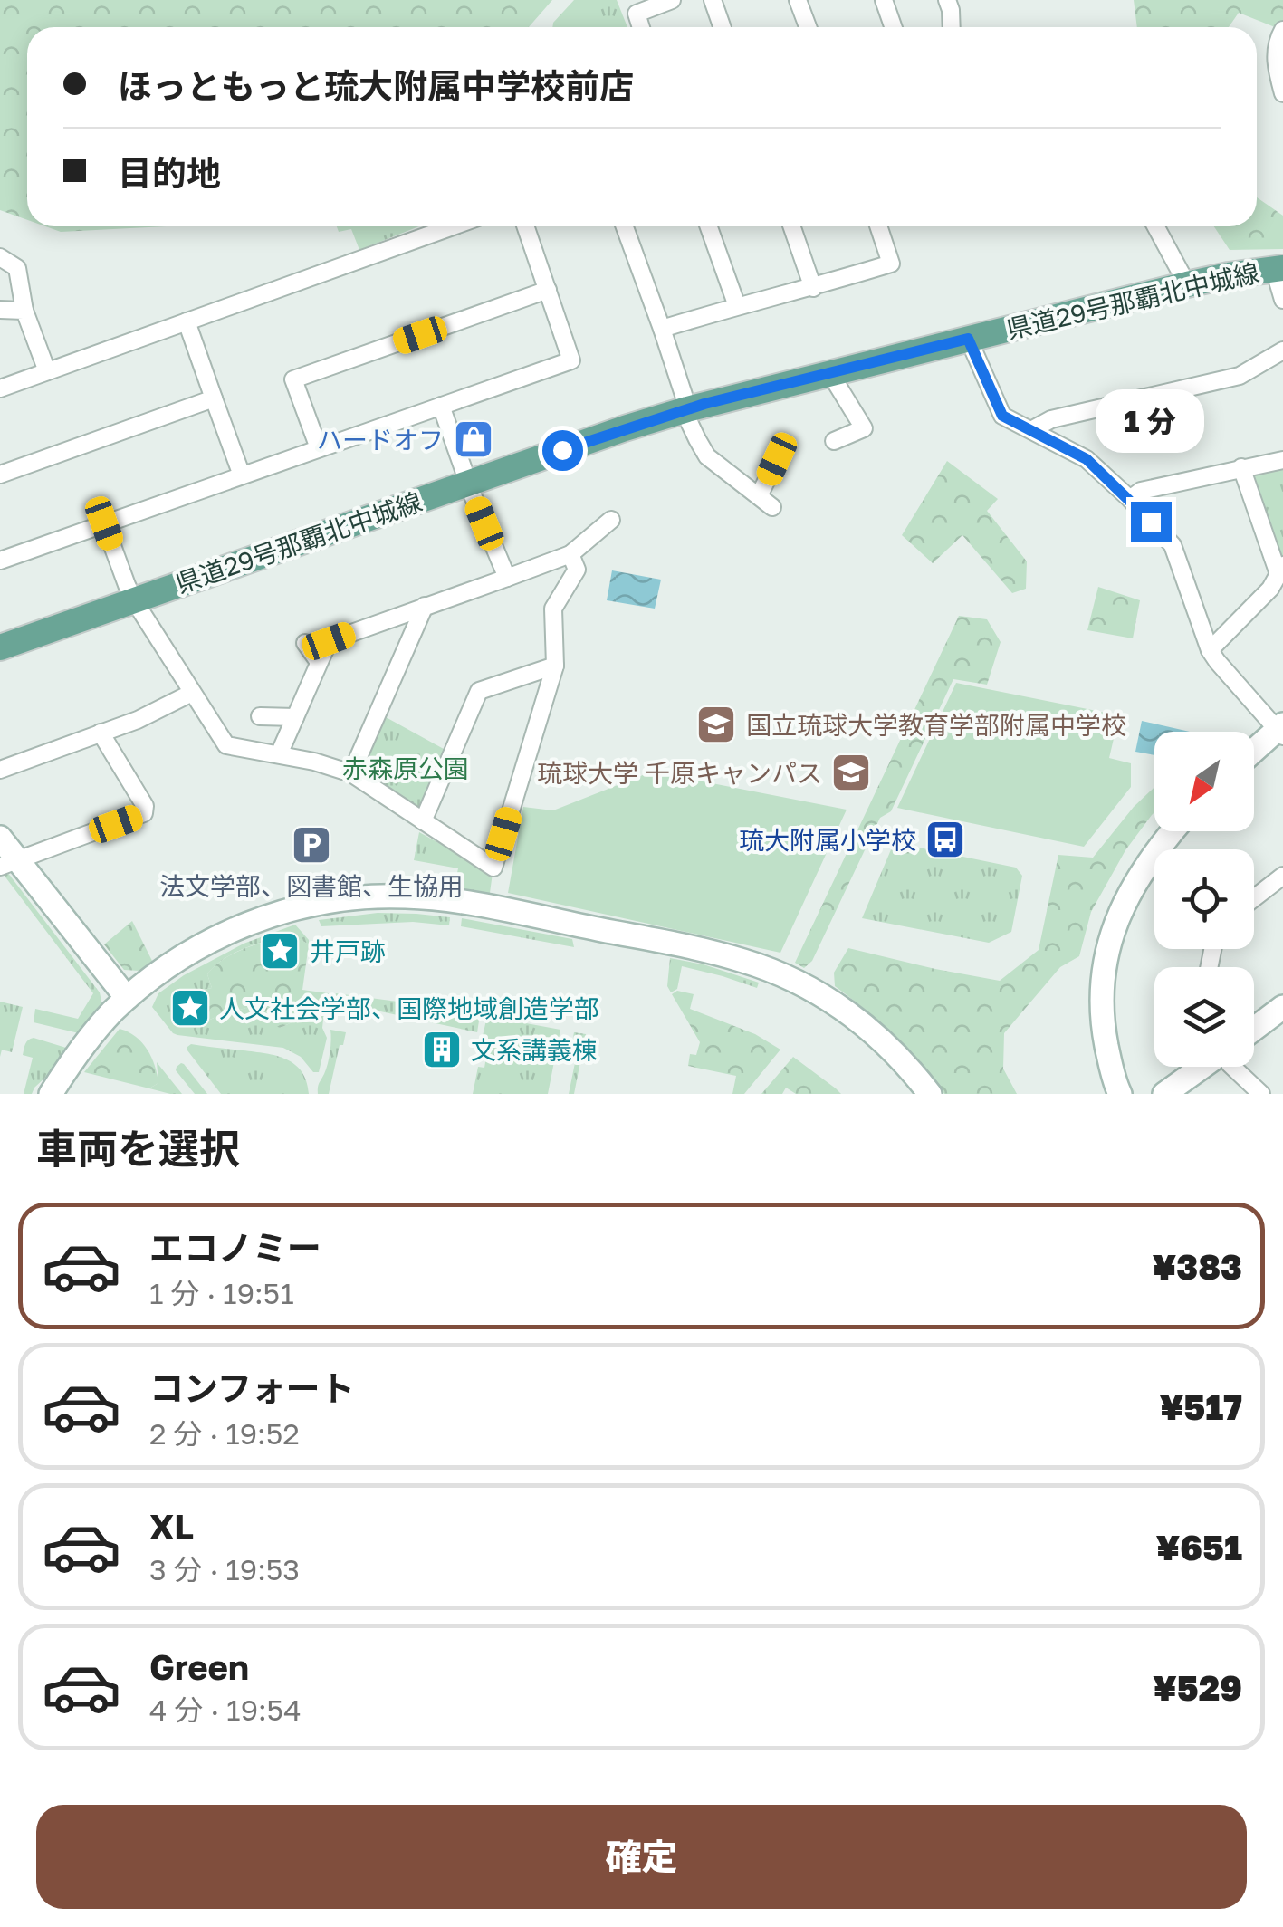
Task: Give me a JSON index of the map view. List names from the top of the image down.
{
  "streets": {
    "main road": ["県道29号那覇北中城線"]
  },
  "parks": ["赤森原公園"],
  "places": {
    "shop": ["ハードオフ"],
    "school or university": ["国立琉球大学教育学部附属中学校", "琉球大学 千原キャンパス"],
    "bus stop": ["琉大附属小学校"],
    "parking": ["法文学部、図書館、生協用"],
    "place": ["井戸跡", "人文社会学部、国際地域創造学部"],
    "building": ["文系講義棟"]
  },
  "north": "bottom left",
  "page": {
    "banner": ["ほっともっと琉大附属中学校前店", "目的地"],
    "bubble": "1 分",
    "heading": "車両を選択",
    "list": [
      {
        "name": "エコノミー",
        "note": "1 分 · 19:51",
        "value": "¥383"
      },
      {
        "name": "コンフォート",
        "note": "2 分 · 19:52",
        "value": "¥517"
      },
      {
        "name": "XL",
        "note": "3 分 · 19:53",
        "value": "¥651"
      },
      {
        "name": "Green",
        "note": "4 分 · 19:54",
        "value": "¥529"
      }
    ],
    "buttons": "確定"
  }
}
